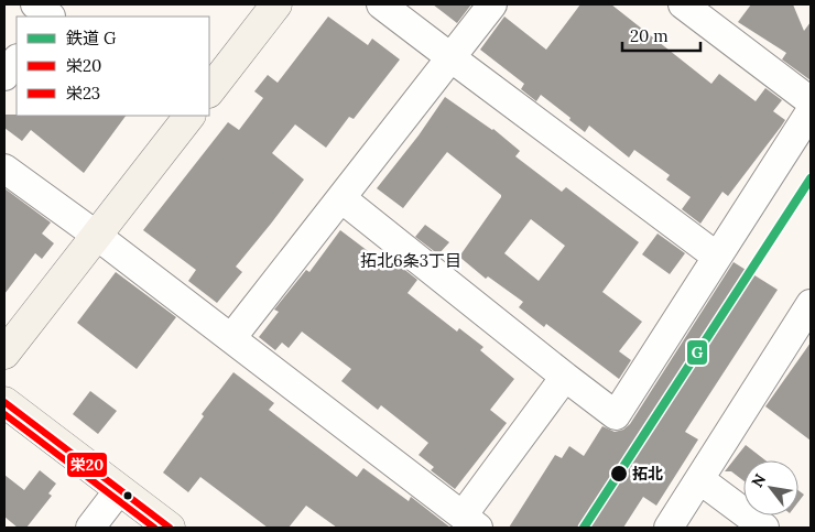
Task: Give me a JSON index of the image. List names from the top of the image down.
{
  "districts": ["拓北6条3丁目"],
  "places": ["拓北"],
  "lines": ["rail line G", "transit line 栄20", "transit line 栄23"],
  "legend": ["鉄道 G", "栄20", "栄23"],
  "scale_bar": "20 m",
  "north": "top left"
}
